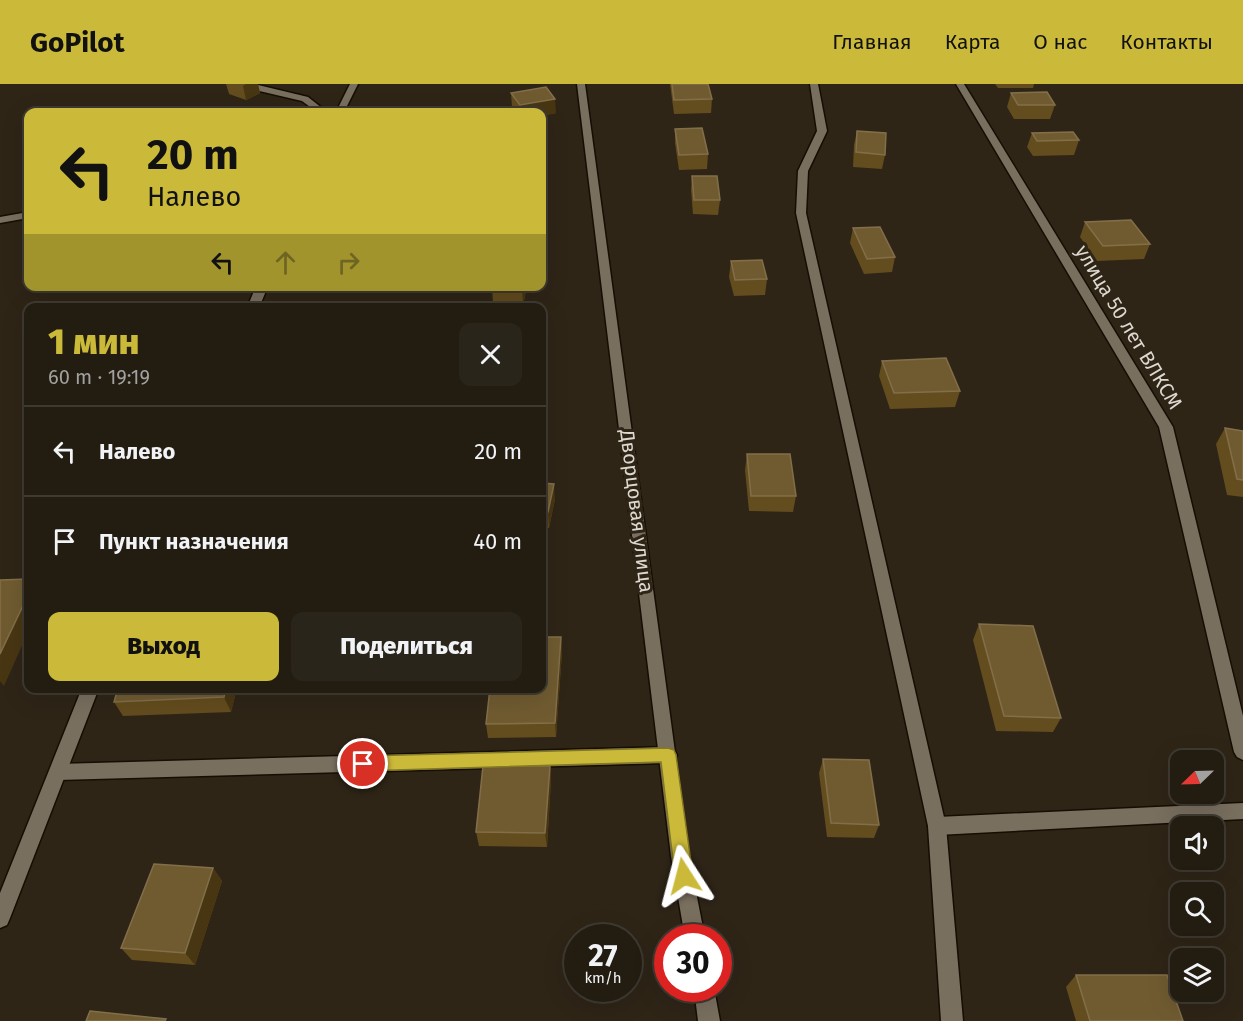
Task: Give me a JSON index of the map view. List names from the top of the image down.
{
  "streets": {
    "street": ["улица 50 лет ВЛКСМ", "Дворцовая улица"]
  },
  "north": "bottom left",
  "page": {
    "header": "GoPilot",
    "nav": [
      "Главная",
      "Карта",
      "О нас",
      "Контакты"
    ],
    "turn": ["20 m", "Налево"],
    "heading": ["1 мин", "60 m · 19:19"],
    "list": [
      {
        "name": "Налево",
        "value": "20 m"
      },
      {
        "name": "Пункт назначения",
        "value": "40 m"
      }
    ],
    "buttons": ["Выход", "Поделиться"],
    "speed": "27 km/h",
    "limit": "30"
  }
}
